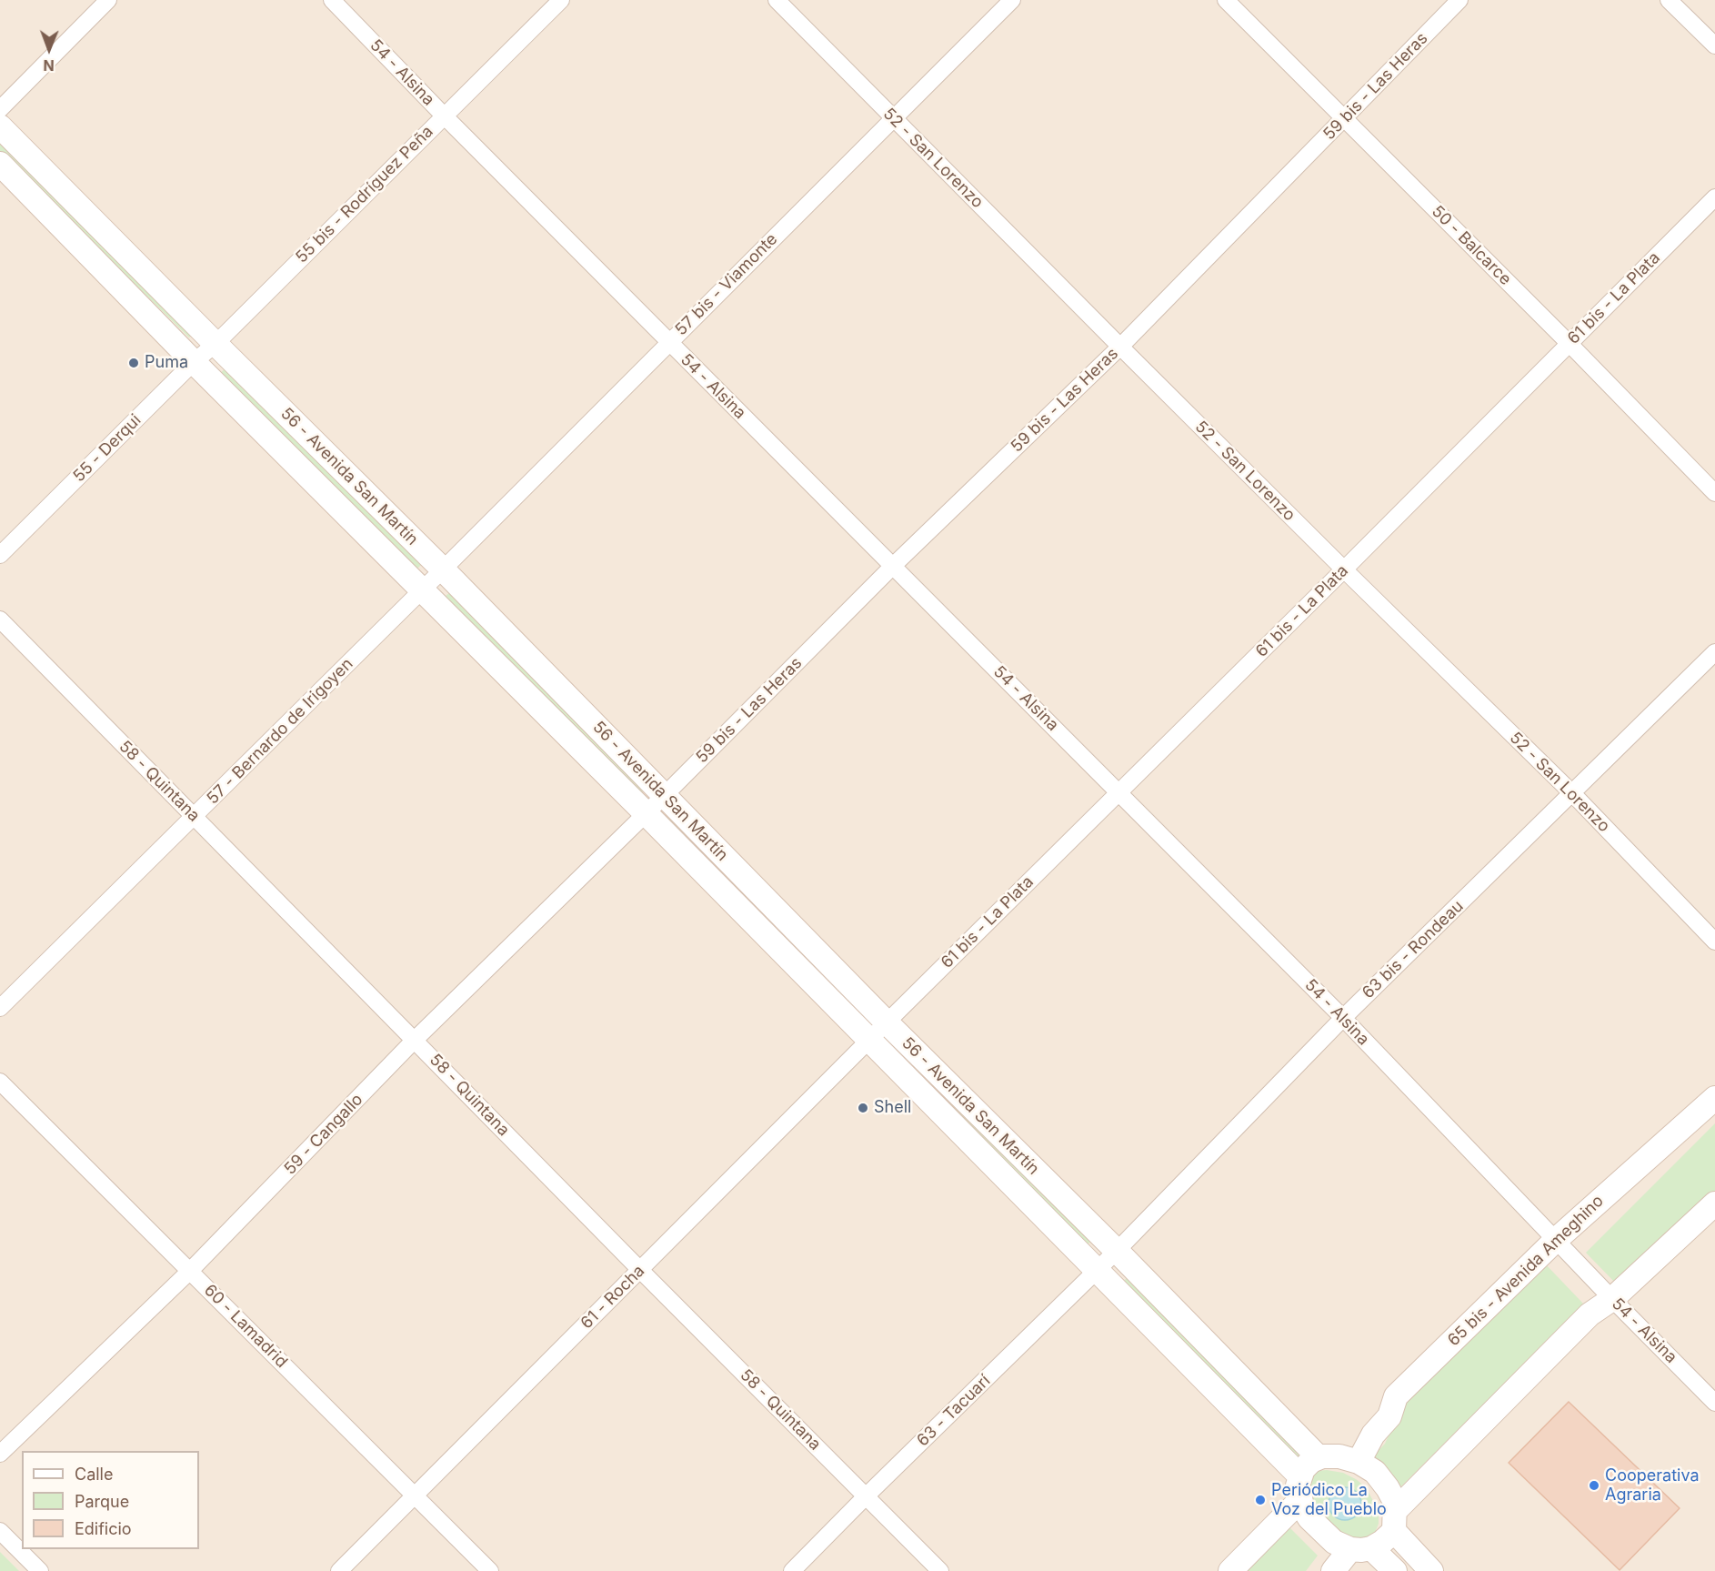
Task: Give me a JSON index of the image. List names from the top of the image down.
{
  "streets": {
    "main road": ["56 - Avenida San Martín", "65 bis - Avenida Ameghino"],
    "street": [
      "54 - Alsina",
      "59 bis - Las Heras",
      "52 - San Lorenzo",
      "55 bis - Rodríguez Peña",
      "50 - Balcarce",
      "57 bis - Viamonte",
      "61 bis - La Plata",
      "55 - Derqui",
      "57 - Bernardo de Irigoyen",
      "58 - Quintana",
      "63 bis - Rondeau",
      "59 - Cangallo",
      "61 - Rocha",
      "60 - Lamadrid",
      "63 - Tacuarí"
    ]
  },
  "crossings": [
    ["54 - Alsina", "59 bis - Las Heras"],
    ["54 - Alsina", "55 bis - Rodríguez Peña"],
    ["54 - Alsina", "57 bis - Viamonte"],
    ["54 - Alsina", "61 bis - La Plata"],
    ["54 - Alsina", "63 bis - Rondeau"],
    ["54 - Alsina", "65 bis - Avenida Ameghino"],
    ["59 bis - Las Heras", "52 - San Lorenzo"],
    ["59 bis - Las Heras", "50 - Balcarce"],
    ["59 bis - Las Heras", "56 - Avenida San Martín"],
    ["59 bis - Las Heras", "59 - Cangallo"],
    ["52 - San Lorenzo", "57 bis - Viamonte"],
    ["52 - San Lorenzo", "61 bis - La Plata"],
    ["52 - San Lorenzo", "63 bis - Rondeau"],
    ["55 bis - Rodríguez Peña", "55 - Derqui"],
    ["55 bis - Rodríguez Peña", "56 - Avenida San Martín"],
    ["50 - Balcarce", "61 bis - La Plata"],
    ["57 bis - Viamonte", "56 - Avenida San Martín"],
    ["57 bis - Viamonte", "57 - Bernardo de Irigoyen"],
    ["61 bis - La Plata", "56 - Avenida San Martín"],
    ["61 bis - La Plata", "61 - Rocha"],
    ["55 - Derqui", "56 - Avenida San Martín"],
    ["56 - Avenida San Martín", "57 - Bernardo de Irigoyen"],
    ["56 - Avenida San Martín", "63 bis - Rondeau"],
    ["56 - Avenida San Martín", "59 - Cangallo"],
    ["56 - Avenida San Martín", "65 bis - Avenida Ameghino"],
    ["56 - Avenida San Martín", "61 - Rocha"],
    ["56 - Avenida San Martín", "63 - Tacuarí"],
    ["57 - Bernardo de Irigoyen", "58 - Quintana"],
    ["58 - Quintana", "59 - Cangallo"],
    ["58 - Quintana", "61 - Rocha"],
    ["58 - Quintana", "63 - Tacuarí"],
    ["63 bis - Rondeau", "63 - Tacuarí"],
    ["59 - Cangallo", "60 - Lamadrid"],
    ["61 - Rocha", "60 - Lamadrid"]
  ],
  "places": [
    "Puma",
    "Shell",
    "Cooperativa Agraria",
    "Periódico La Voz del Pueblo"
  ],
  "legend": ["Calle", "Parque", "Edificio"],
  "north": "bottom"
}
